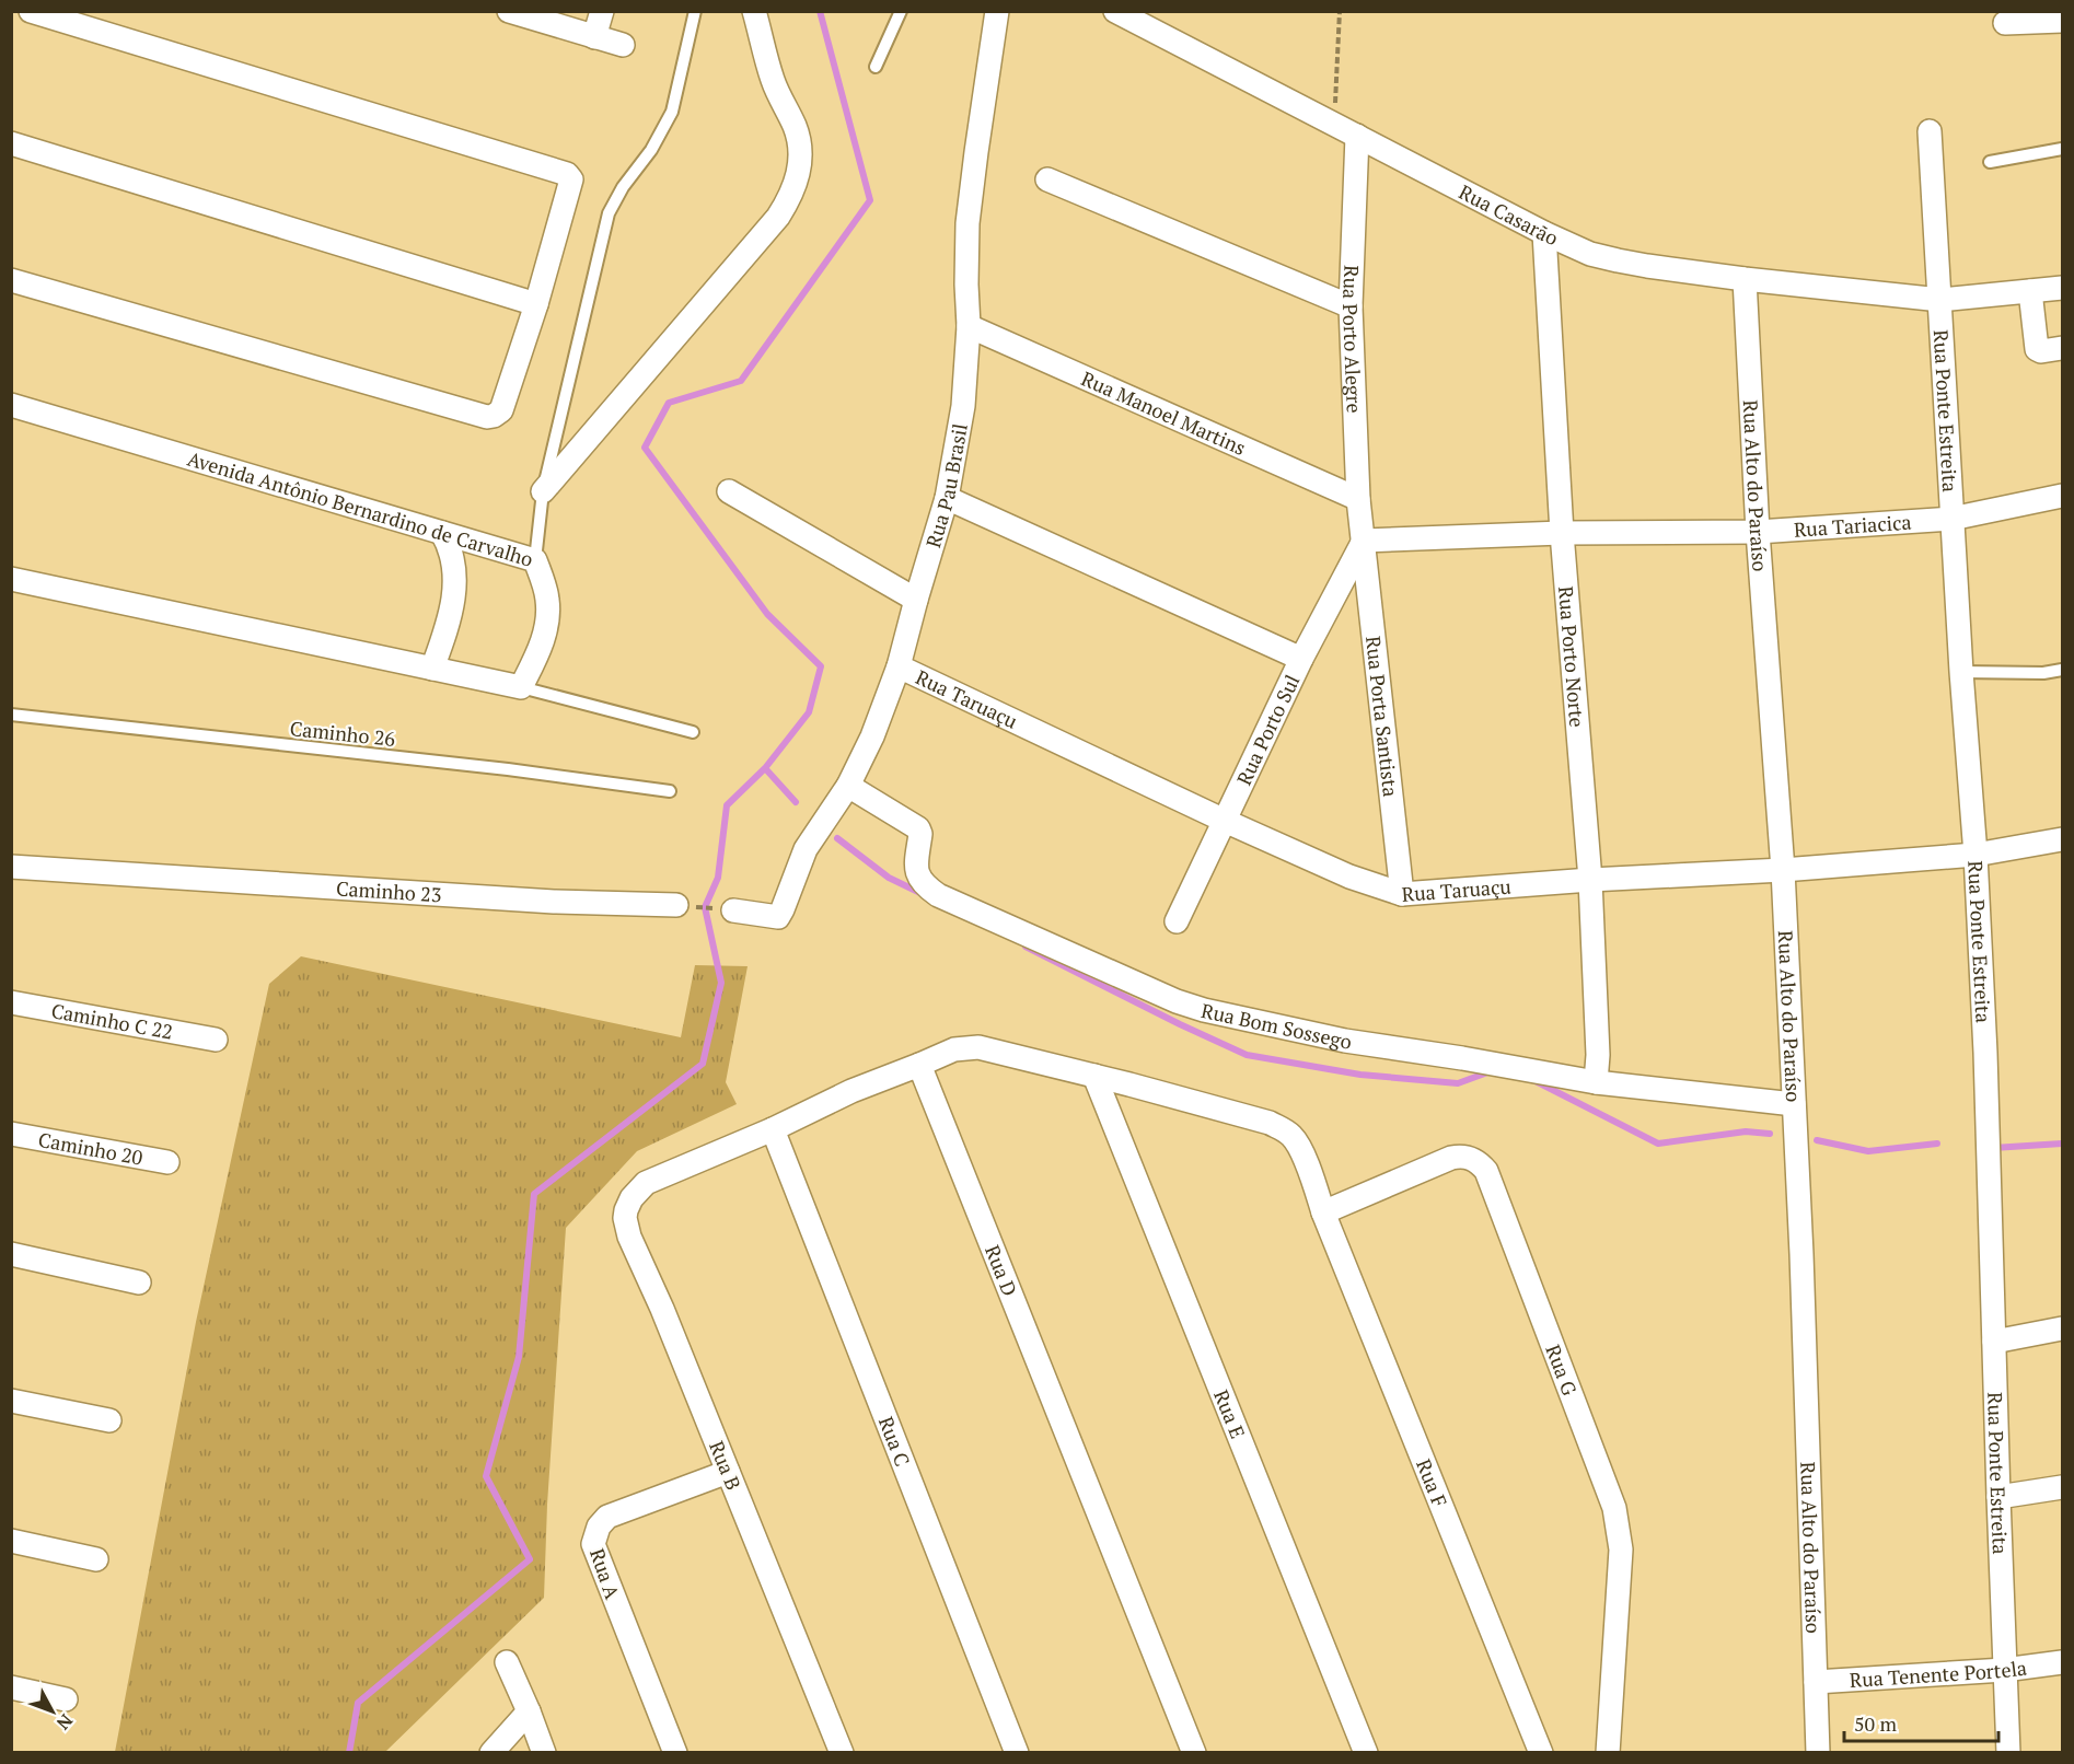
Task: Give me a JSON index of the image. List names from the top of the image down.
{
  "streets": {
    "street": [
      "Rua Casarão",
      "Rua Porto Alegre",
      "Rua Ponte Estreita",
      "Rua Manoel Martins",
      "Rua Pau Brasil",
      "Rua Alto do Paraíso",
      "Avenida Antônio Bernardino de Carvalho",
      "Rua Tariacica",
      "Rua Porto Norte",
      "Rua Taruaçu",
      "Rua Porta Santista",
      "Rua Porto Sul",
      "Caminho 23",
      "Caminho C 22",
      "Rua Bom Sossego",
      "Caminho 20",
      "Rua D",
      "Rua G",
      "Rua E",
      "Rua C",
      "Rua B",
      "Rua F",
      "Rua A",
      "Rua Tenente Portela"
    ],
    "lane": ["Caminho 26"]
  },
  "crossings": [
    ["Rua Casarão", "Rua Porto Alegre"],
    ["Rua Casarão", "Rua Ponte Estreita"],
    ["Rua Casarão", "Rua Alto do Paraíso"],
    ["Rua Casarão", "Rua Porto Norte"],
    ["Rua Porto Alegre", "Rua Manoel Martins"],
    ["Rua Porto Alegre", "Rua Tariacica"],
    ["Rua Porto Alegre", "Rua Porta Santista"],
    ["Rua Porto Alegre", "Rua Porto Sul"],
    ["Rua Ponte Estreita", "Rua Tariacica"],
    ["Rua Ponte Estreita", "Rua Taruaçu"],
    ["Rua Ponte Estreita", "Rua Tenente Portela"],
    ["Rua Manoel Martins", "Rua Pau Brasil"],
    ["Rua Pau Brasil", "Rua Taruaçu"],
    ["Rua Pau Brasil", "Rua Bom Sossego"],
    ["Rua Alto do Paraíso", "Rua Tariacica"],
    ["Rua Alto do Paraíso", "Rua Taruaçu"],
    ["Rua Alto do Paraíso", "Rua Bom Sossego"],
    ["Rua Alto do Paraíso", "Rua Tenente Portela"],
    ["Rua Tariacica", "Rua Porto Norte"],
    ["Rua Tariacica", "Rua Porta Santista"],
    ["Rua Tariacica", "Rua Porto Sul"],
    ["Rua Porto Norte", "Rua Taruaçu"],
    ["Rua Porto Norte", "Rua Bom Sossego"],
    ["Rua Taruaçu", "Rua Porta Santista"],
    ["Rua Taruaçu", "Rua Porto Sul"],
    ["Rua Porta Santista", "Rua Porto Sul"],
    ["Rua G", "Rua F"],
    ["Rua C", "Rua B"],
    ["Rua B", "Rua A"]
  ],
  "scale_bar": "50 m",
  "north": "bottom right"
}
